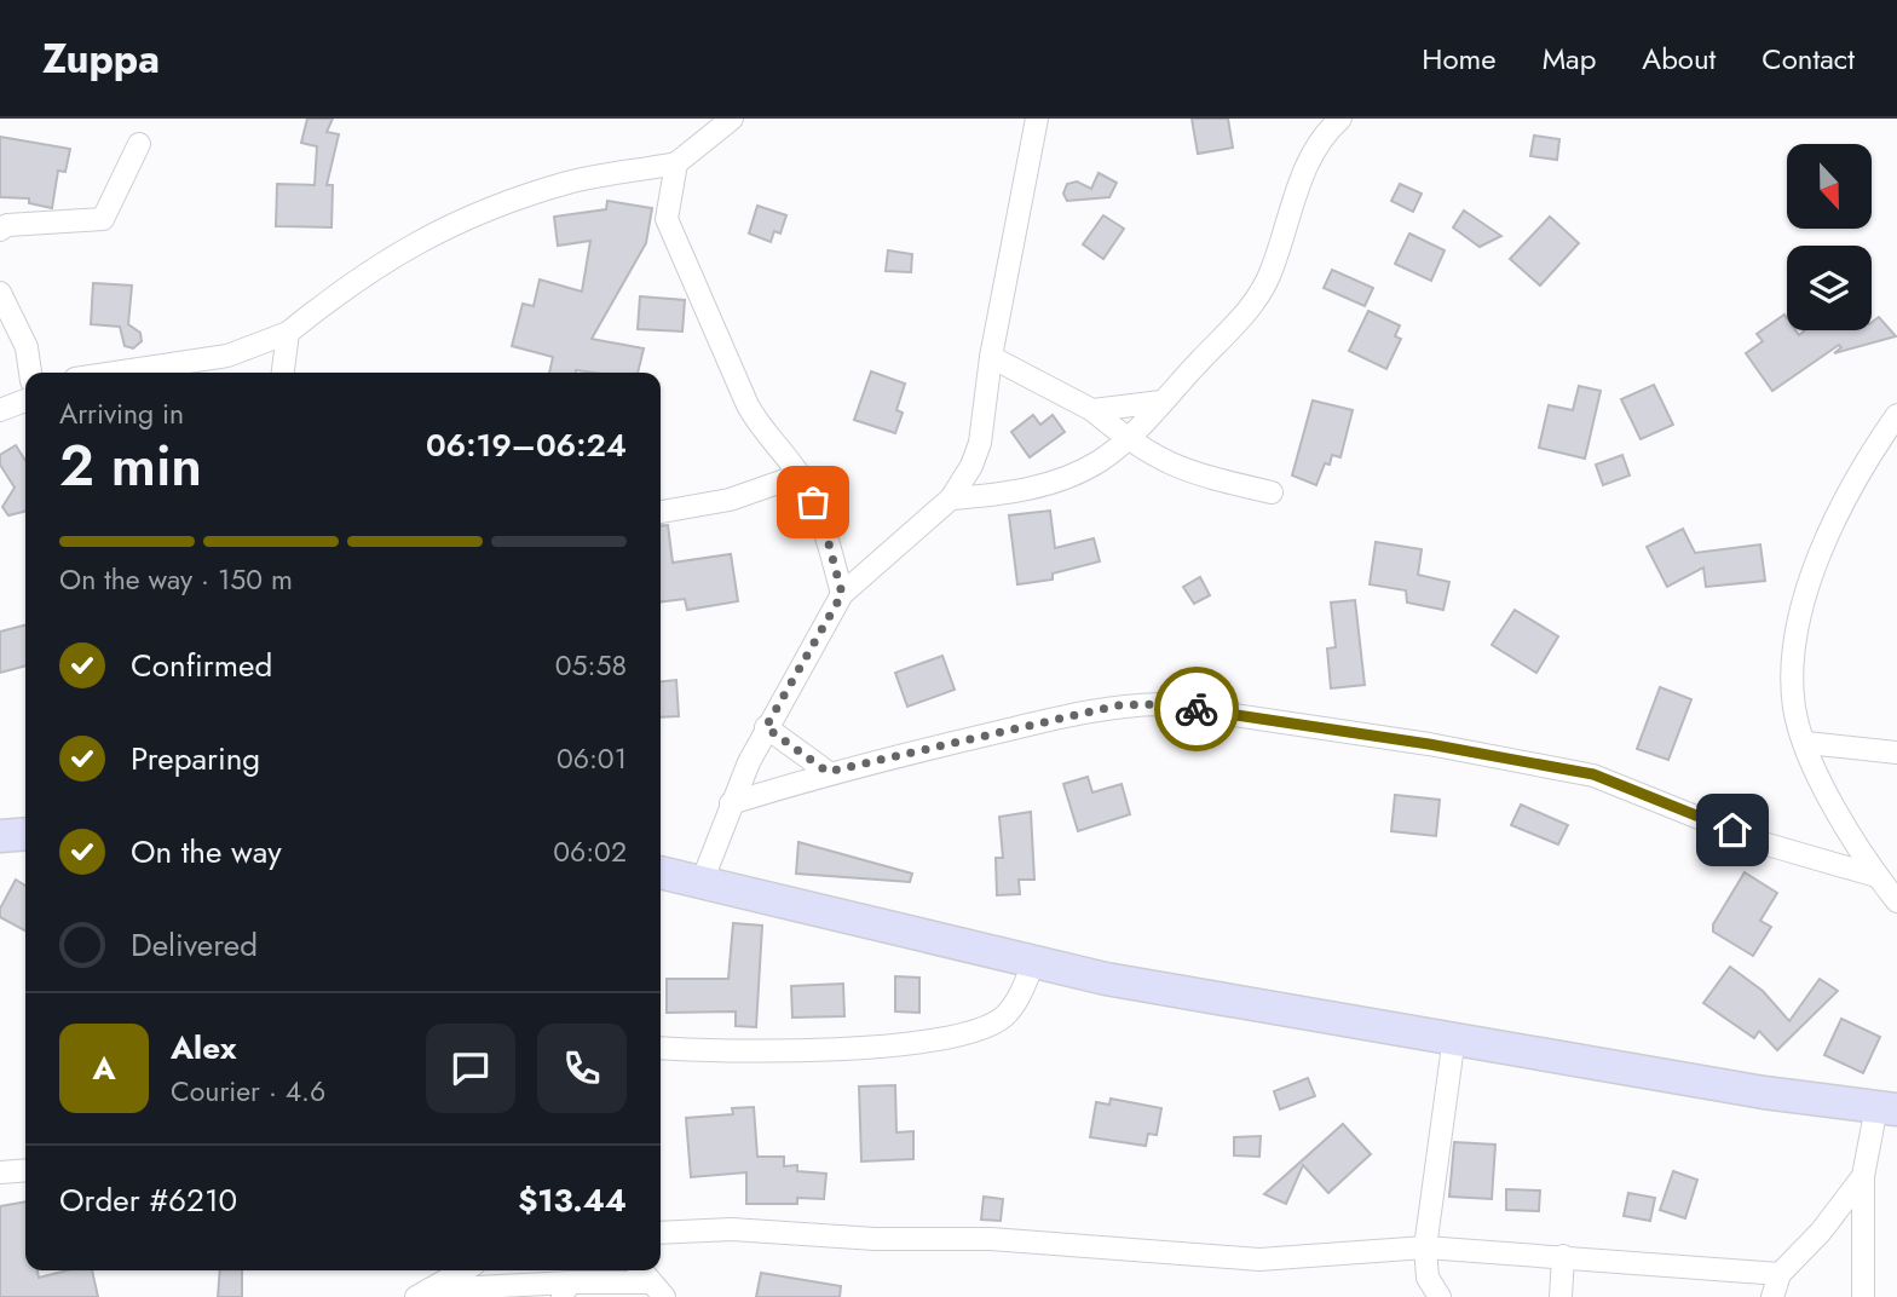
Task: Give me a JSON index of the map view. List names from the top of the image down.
{
  "north": "bottom",
  "page": {
    "header": "Zuppa",
    "nav": [
      "Home",
      "Map",
      "About",
      "Contact"
    ],
    "heading": ["2 min", "Arriving in", "06:19–06:24"],
    "panel": [
      "Alex",
      "Courier · 4.6",
      "Order #6210",
      "$13.44"
    ],
    "bar": "On the way · 150 m",
    "list": [
      ["Confirmed", "05:58"],
      ["Preparing", "06:01"],
      ["On the way", "06:02"],
      "Delivered"
    ],
    "round": "A"
  }
}
